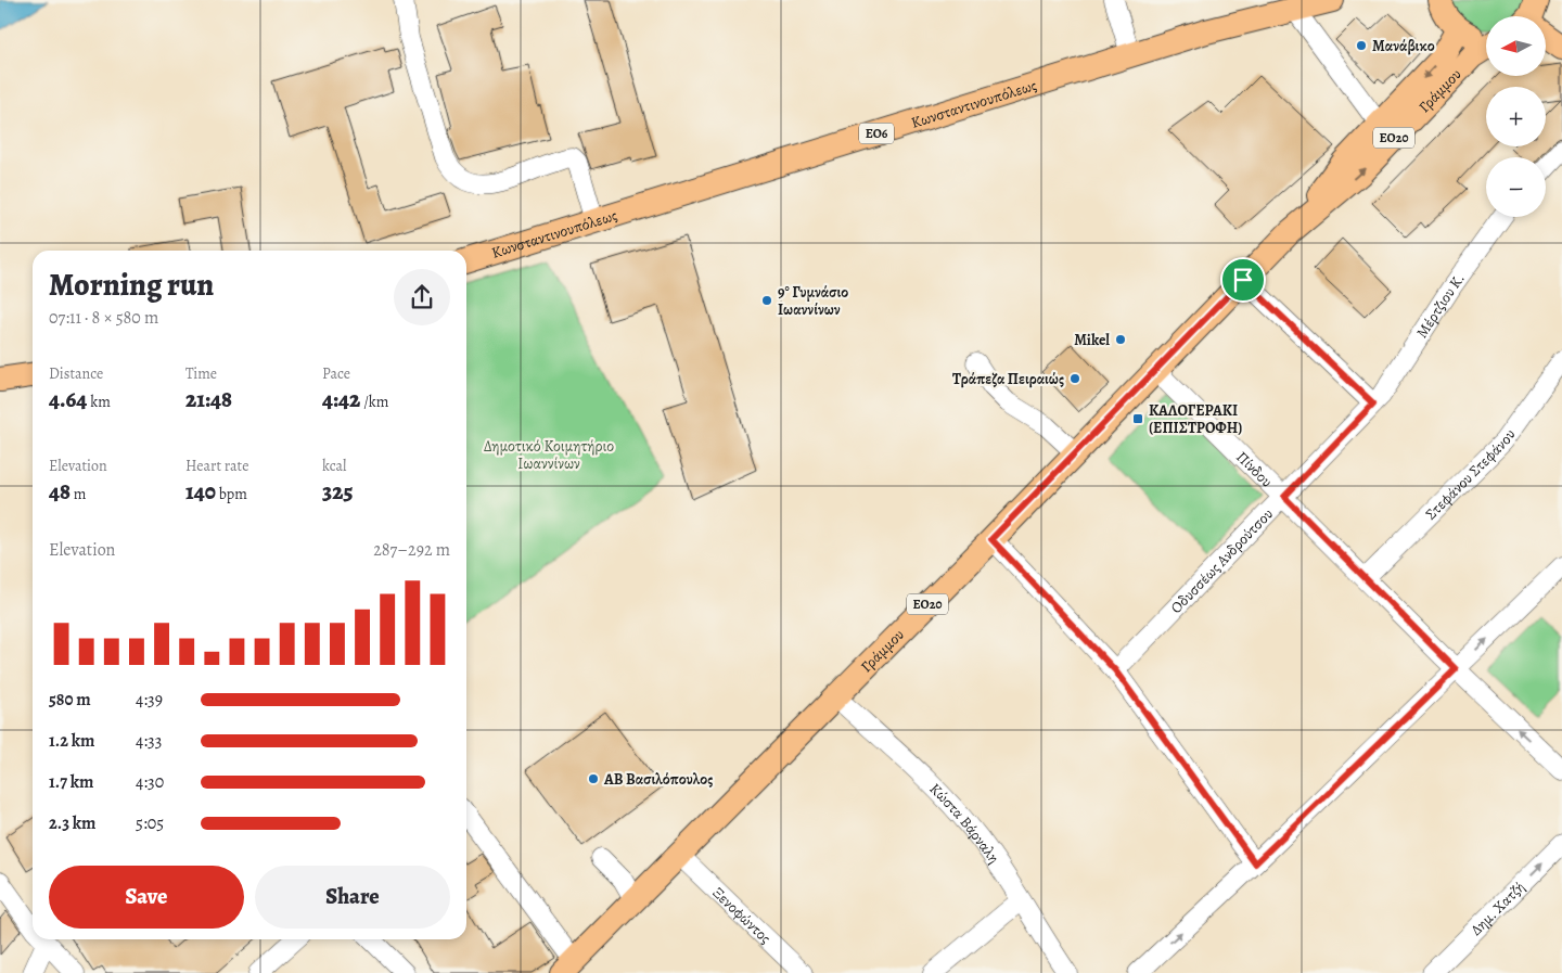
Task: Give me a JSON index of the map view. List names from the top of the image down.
{
  "streets": {
    "main road": [
      "Γράμμου",
      "Κωνσταντινουπόλεως",
      "ΕΟ6",
      "ΕΟ20"
    ],
    "street": [
      "Μέρτζιου Κ.",
      "Πίνδου",
      "Στεφάνου Στεφάνου",
      "Οδυσσέως Ανδρούτσου",
      "Κώστα Βάρναλη",
      "Δημ. Χατζή",
      "Ξενοφώντος"
    ]
  },
  "crossings": [
    ["Γράμμου", "Πίνδου"],
    ["Γράμμου", "Κώστα Βάρναλη"],
    ["Γράμμου", "Ξενοφώντος"],
    ["Μέρτζιου Κ.", "Οδυσσέως Ανδρούτσου"],
    ["Πίνδου", "Στεφάνου Στεφάνου"],
    ["Πίνδου", "Οδυσσέως Ανδρούτσου"]
  ],
  "one_way": ["Δημ. Χατζή"],
  "parks": ["Δημοτικό Κοιμητήριο Ιωαννίνων"],
  "places": {
    "other": [
      "Μανάβικο",
      "9° Γυμνάσιο Ιωαννίνων",
      "Mikel",
      "Τράπεζα Πειραιώς",
      "ΑΒ Βασιλόπουλος"
    ],
    "transit": ["ΚΑΛΟΓΕΡΑΚΙ (ΕΠΙΣΤΡΟΦΗ)"]
  },
  "north": "left",
  "page": {
    "map_buttons": ["+", "−"],
    "heading": ["Morning run", "07:11 · 8 × 580 m"],
    "stats": [
      ["Distance", "4.64 km"],
      ["Time", "21:48"],
      ["Pace", "4:42 /km"],
      ["Elevation", "48 m"],
      ["Heart rate", "140 bpm"],
      ["kcal", "325"]
    ],
    "chart": ["Elevation", "287–292 m"],
    "list": [
      {
        "name": "580 m",
        "note": "4:39"
      },
      {
        "name": "1.2 km",
        "note": "4:33"
      },
      {
        "name": "1.7 km",
        "note": "4:30"
      },
      {
        "name": "2.3 km",
        "note": "5:05"
      }
    ],
    "buttons": ["Save", "Share"]
  }
}
